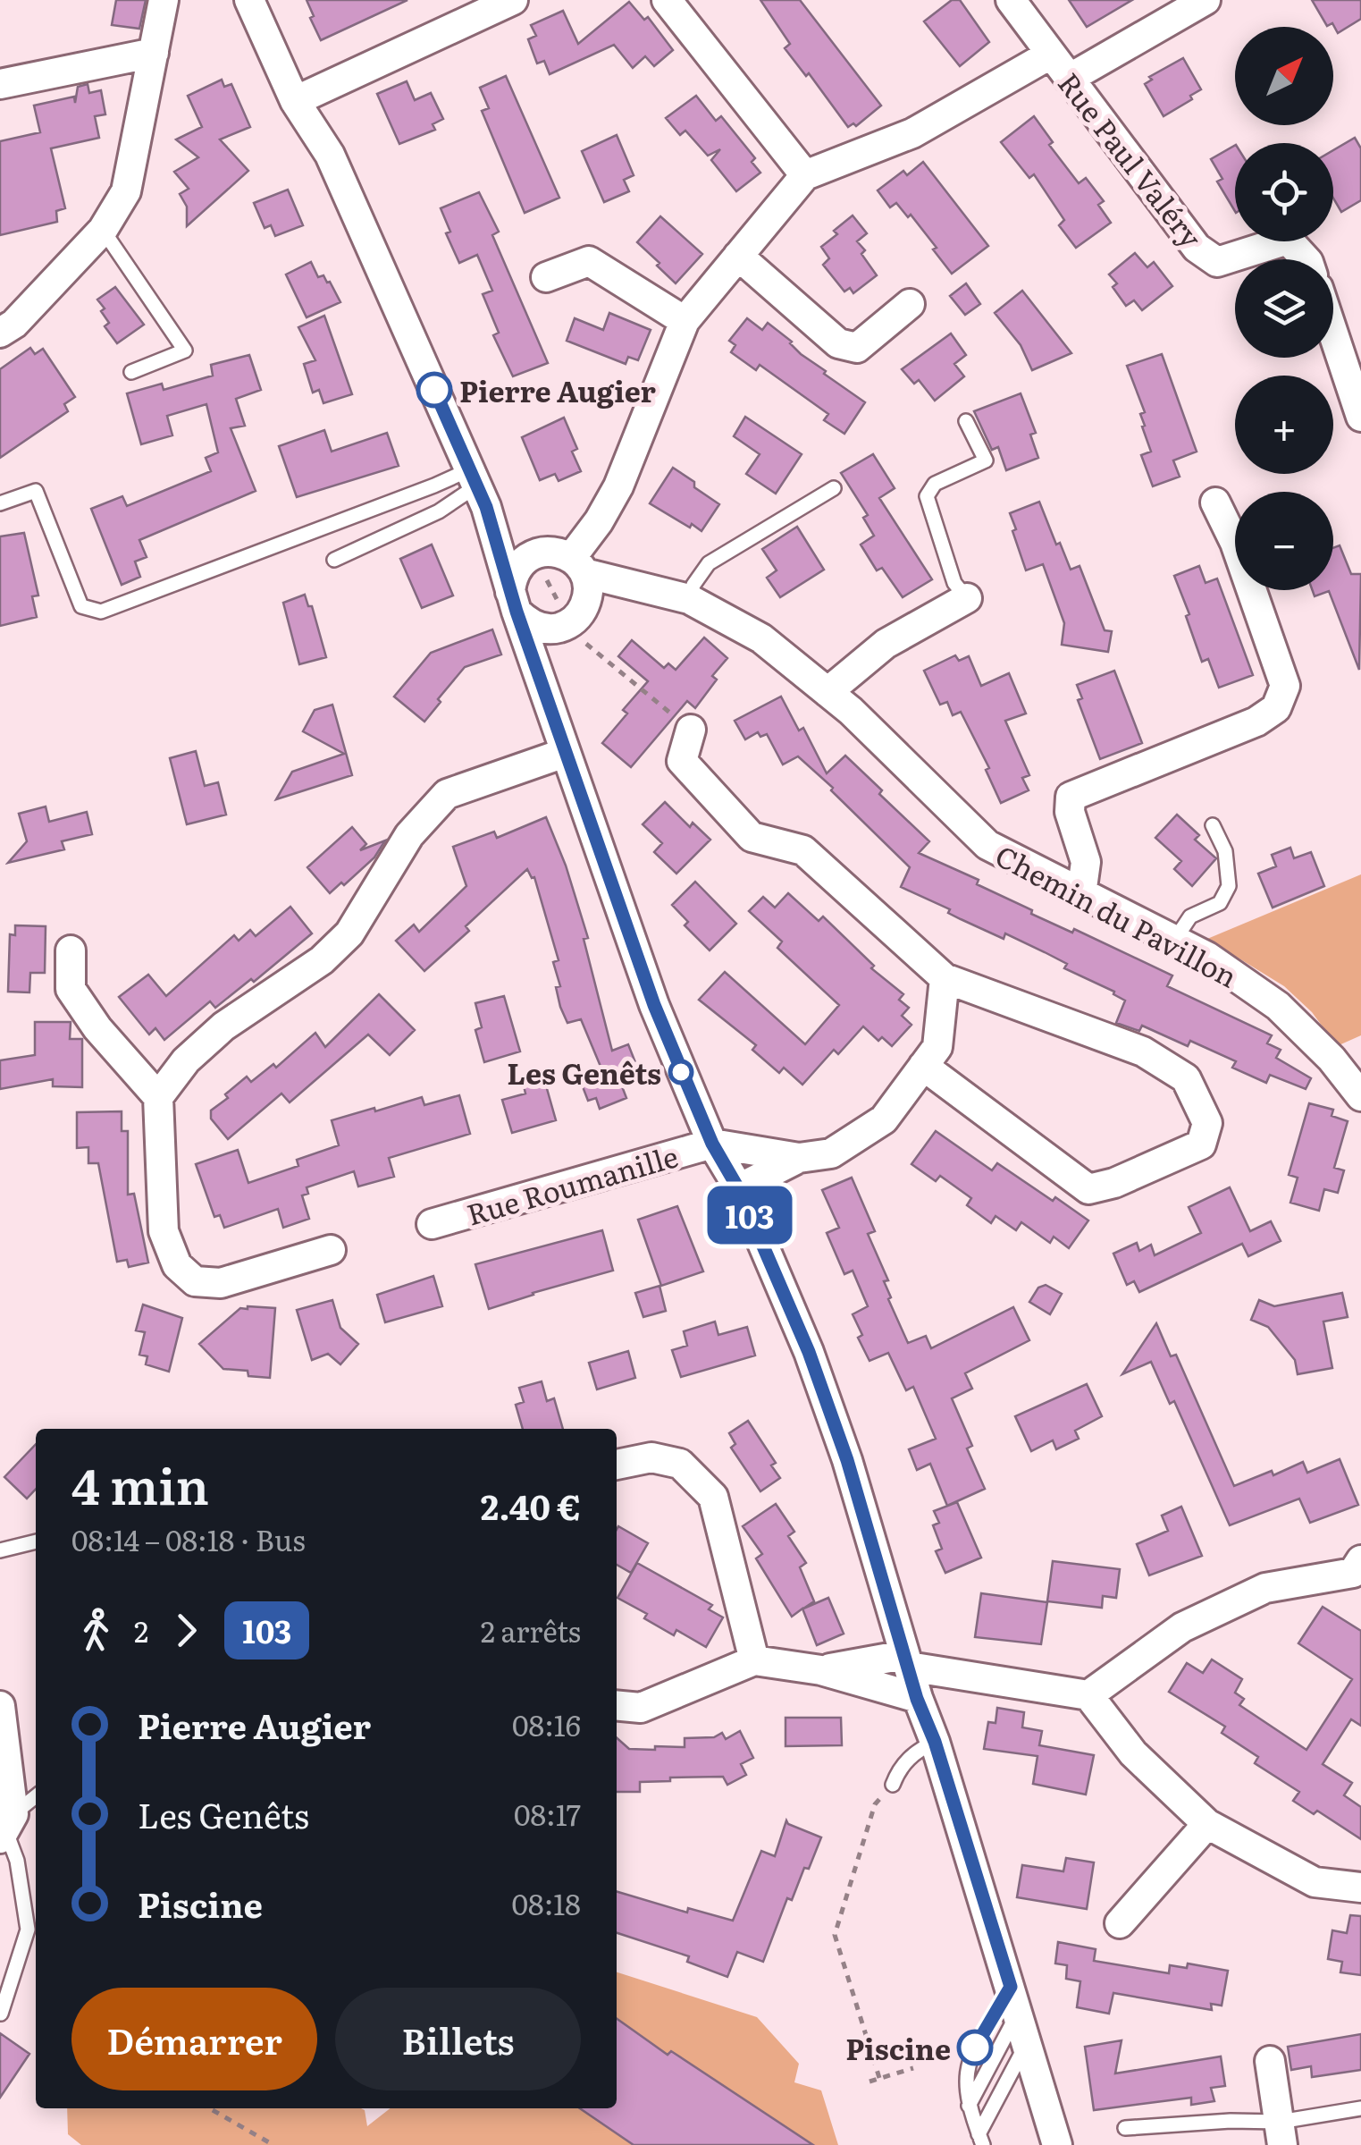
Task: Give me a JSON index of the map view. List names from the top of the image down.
{
  "streets": {
    "street": ["Rue Paul Valéry", "Chemin du Pavillon", "Rue Roumanille"]
  },
  "places": ["Pierre Augier", "Les Genêts", "Piscine"],
  "lines": ["bus line 103"],
  "north": "top right",
  "page": {
    "on_map": "103",
    "map_buttons": ["+", "−"],
    "heading": ["4 min", "08:14 – 08:18 · Bus", "2.40 €"],
    "legs": ["2", "103", "2 arrêts"],
    "list": [
      {
        "name": "Pierre Augier",
        "value": "08:16"
      },
      {
        "name": "Les Genêts",
        "value": "08:17"
      },
      {
        "name": "Piscine",
        "value": "08:18"
      }
    ],
    "buttons": ["Démarrer", "Billets"]
  }
}
